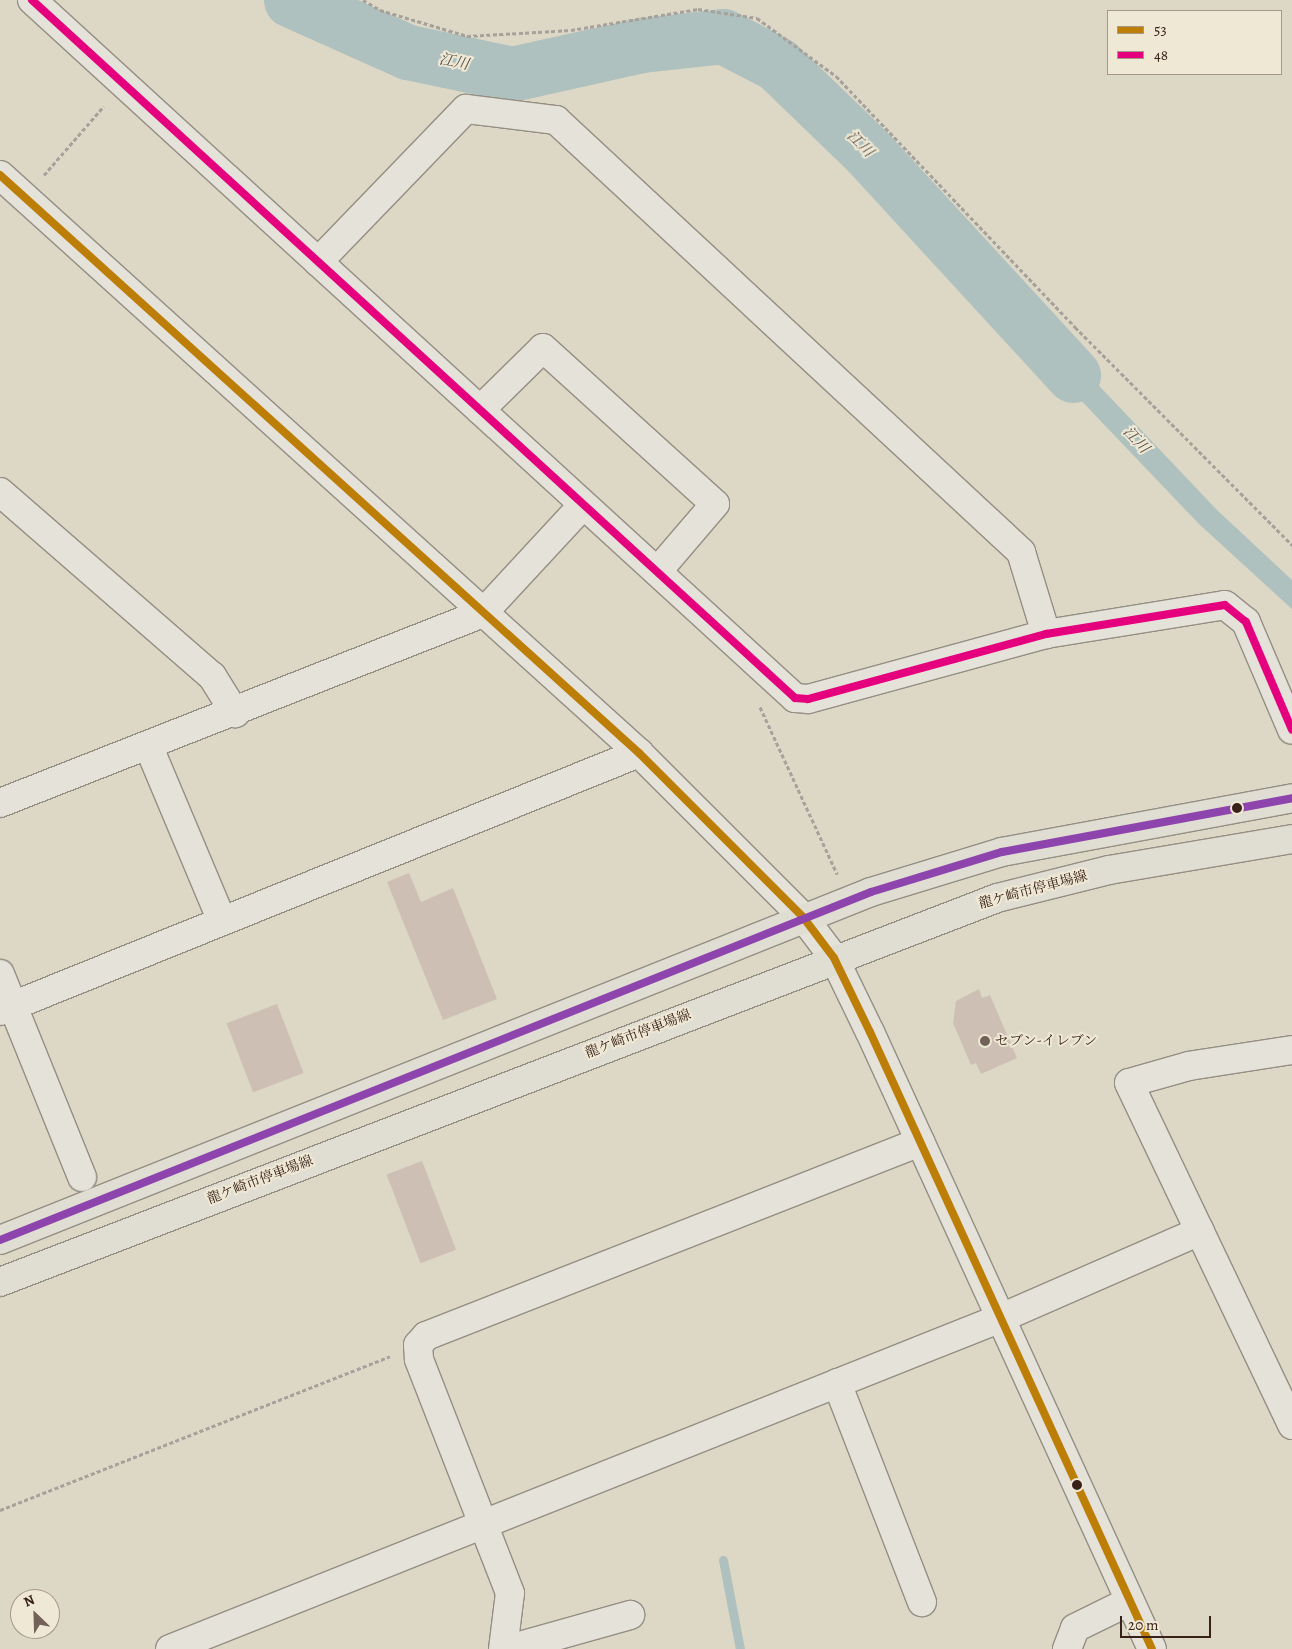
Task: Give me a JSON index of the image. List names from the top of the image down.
{
  "streets": {
    "main road": ["龍ケ崎市停車場線"]
  },
  "water": ["江川"],
  "places": ["セブン-イレブン"],
  "lines": ["transit line 48", "transit line 53"],
  "legend": ["53", "48"],
  "scale_bar": "20 m",
  "north": "top left"
}
